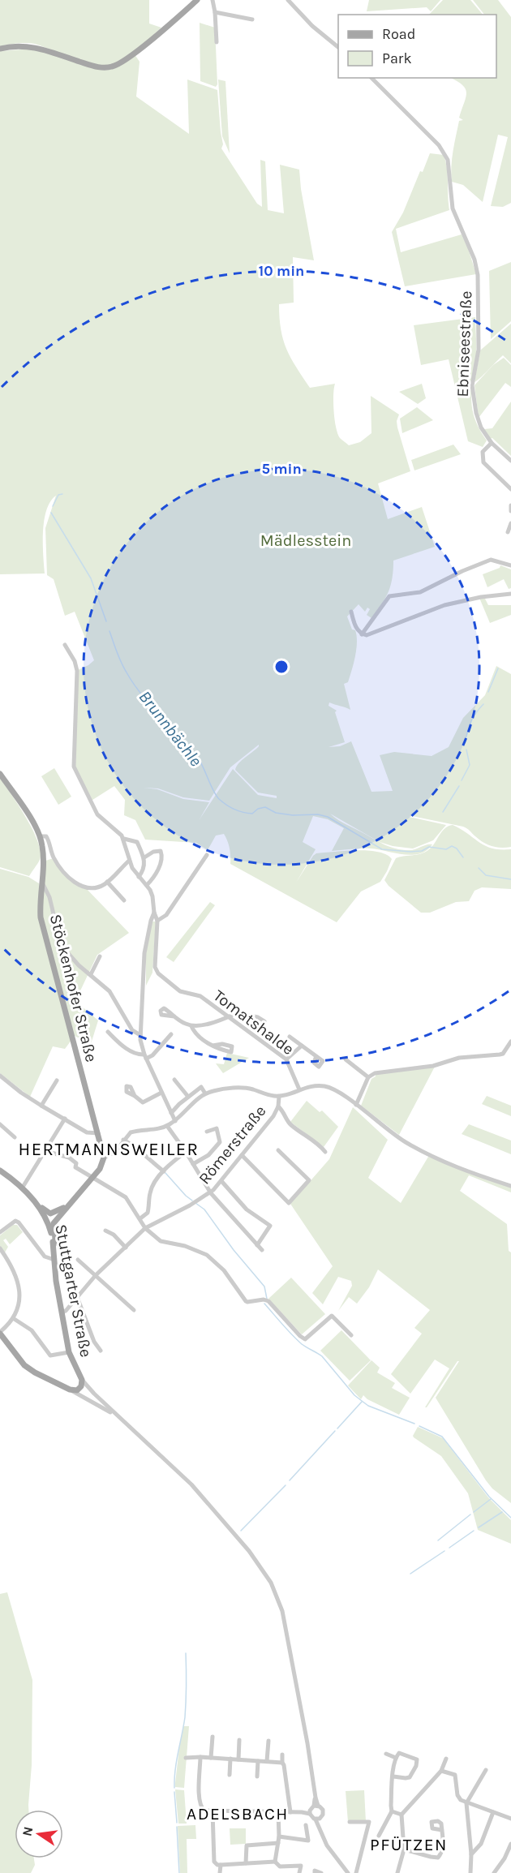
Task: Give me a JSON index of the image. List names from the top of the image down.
{
  "streets": {
    "main road": ["Stöckenhofer Straße", "Stuttgarter Straße"],
    "street": ["Ebniseestraße", "Tomatshalde", "Römerstraße"]
  },
  "crossings": [
    ["Römerstraße", "Stuttgarter Straße"]
  ],
  "districts": ["HERTMANNSWEILER", "ADELSBACH", "PFÜTZEN"],
  "water": ["Brunnbächle"],
  "parks": ["Mädlesstein"],
  "legend": ["Road", "Park"],
  "north": "left",
  "rings": ["10 min", "5 min"]
}
